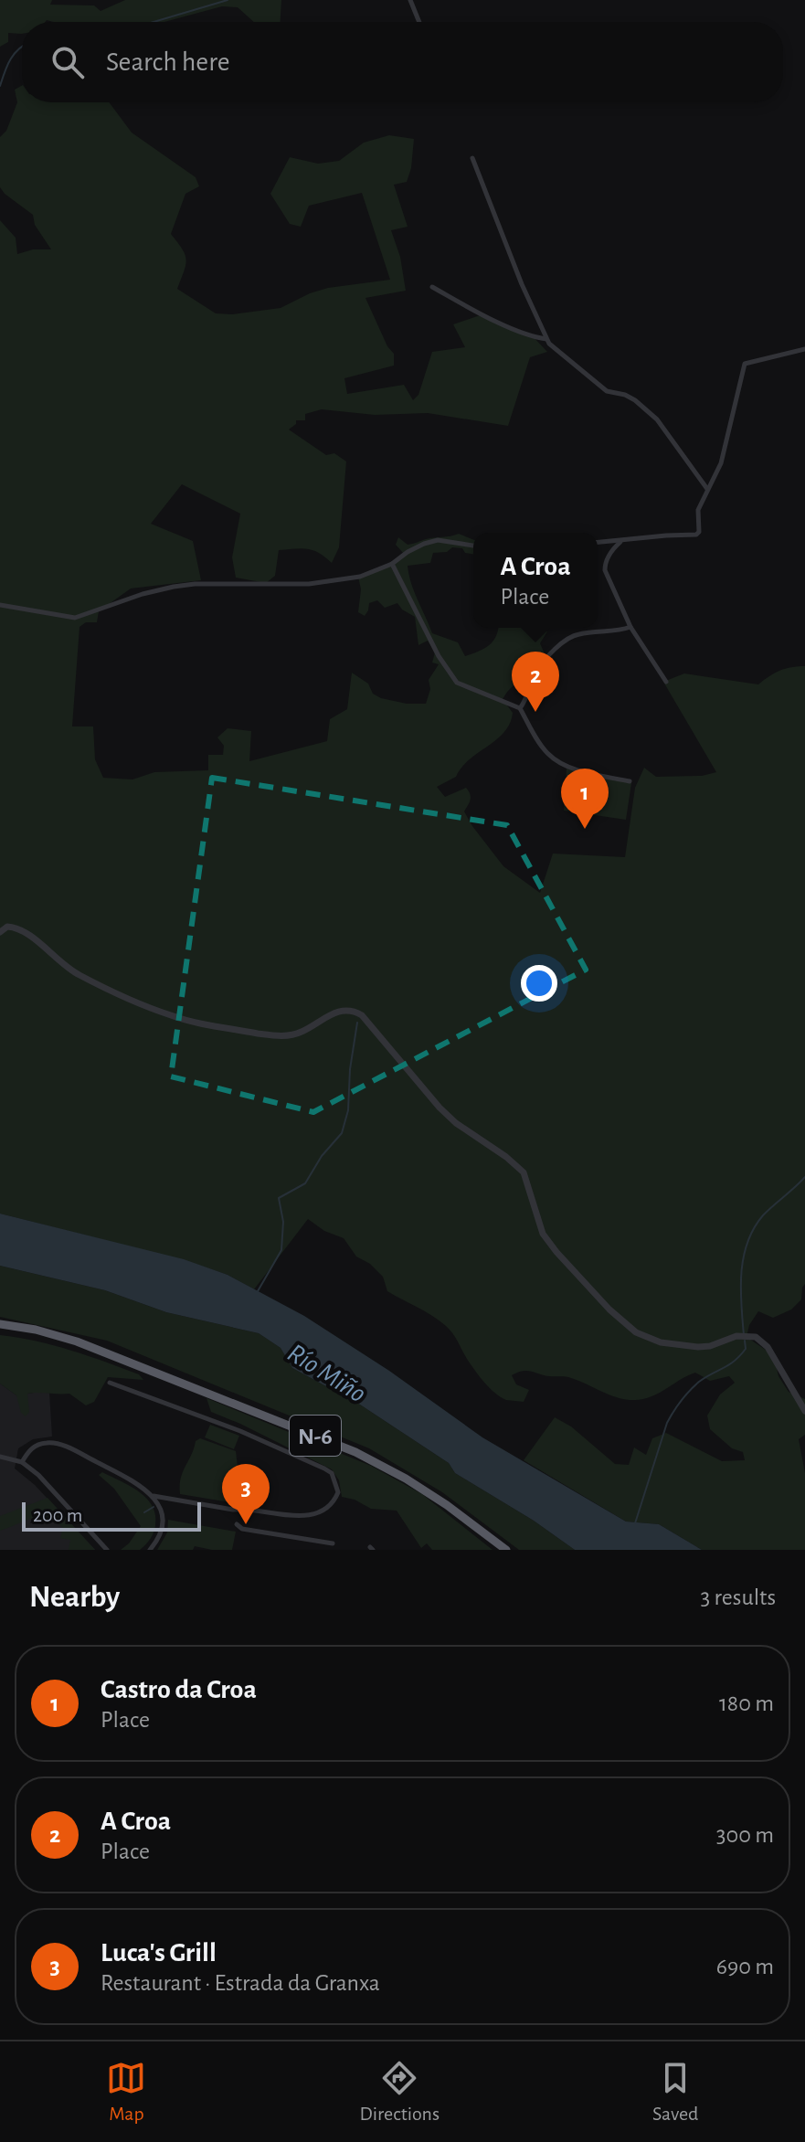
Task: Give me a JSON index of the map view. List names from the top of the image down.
{
  "streets": {
    "highway": ["N-6"]
  },
  "water": ["Río Miño"],
  "scale_bar": "200 m",
  "page": {
    "search": "Search here",
    "popup": ["A Croa", "Place"],
    "pins": ["2", "1", "3"],
    "scale": "200 m",
    "heading": ["Nearby", "3 results"],
    "list": [
      {
        "mark": "1",
        "name": "Castro da Croa",
        "note": "Place",
        "value": "180 m"
      },
      {
        "mark": "2",
        "name": "A Croa",
        "note": "Place",
        "value": "300 m"
      },
      {
        "mark": "3",
        "name": "Luca's Grill",
        "note": "Restaurant · Estrada da Granxa",
        "value": "690 m"
      }
    ],
    "nav": ["Map", "Directions", "Saved"]
  }
}
